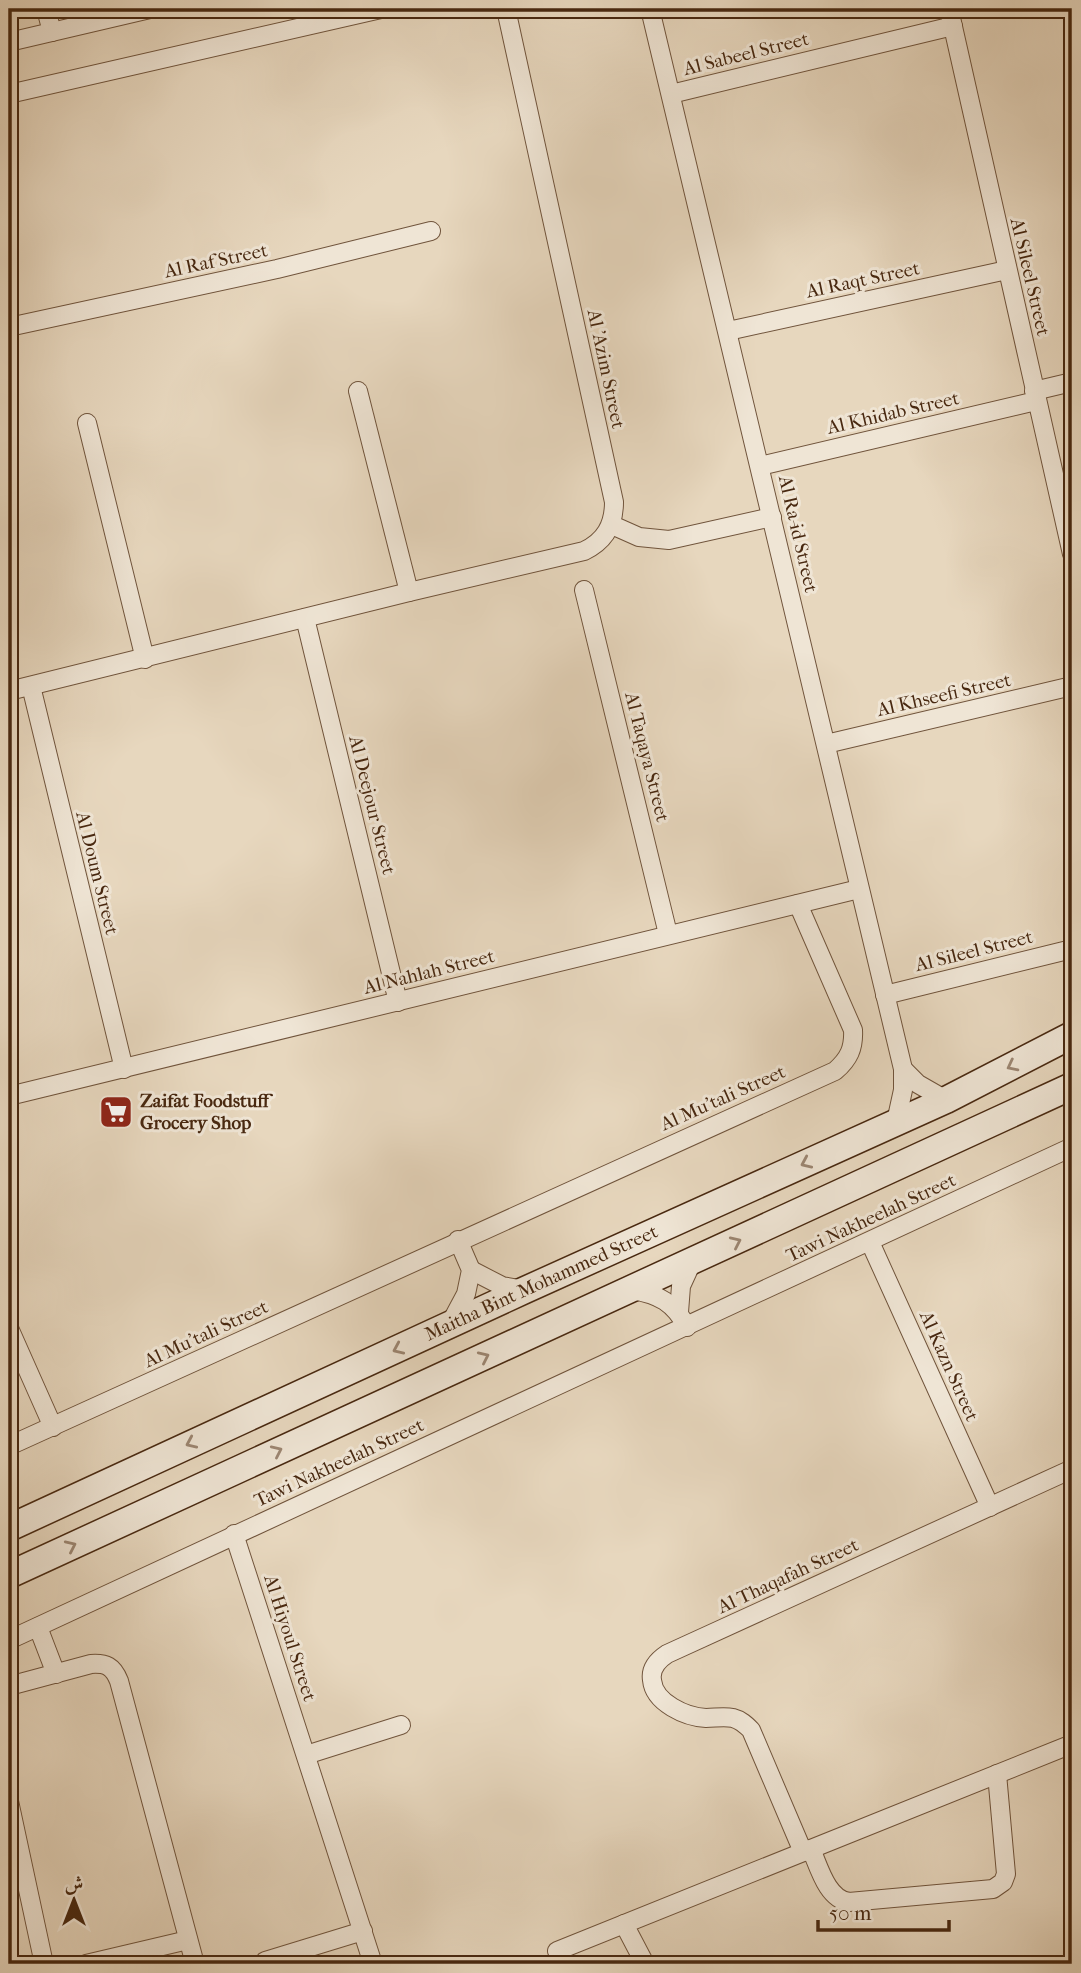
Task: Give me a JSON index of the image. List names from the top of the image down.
{
  "streets": {
    "main road": ["Maitha Bint Mohammed Street"],
    "street": [
      "Al Sabeel Street",
      "Al Raf Street",
      "Al Sileel Street",
      "Al Raqt Street",
      "Al 'Azim Street",
      "Al Khidab Street",
      "Al Ra-id Street",
      "Al Khseefi Street",
      "Al Taqaya Street",
      "Al Deejour Street",
      "Al Doum Street",
      "Al Nahlah Street",
      "Al Mu'tali Street",
      "Tawi Nakheelah Street",
      "Al Kazn Street",
      "Al Thaqafah Street",
      "Al Hiyoul Street"
    ]
  },
  "crossings": [
    ["Al Sabeel Street", "Al Sileel Street"],
    ["Al Sabeel Street", "Al Ra-id Street"],
    ["Al Sileel Street", "Al Raqt Street"],
    ["Al Sileel Street", "Al Khidab Street"],
    ["Al Sileel Street", "Al Ra-id Street"],
    ["Al Raqt Street", "Al Ra-id Street"],
    ["Al Khidab Street", "Al Ra-id Street"],
    ["Al Ra-id Street", "Al Khseefi Street"],
    ["Al Ra-id Street", "Al Nahlah Street"],
    ["Al Ra-id Street", "Maitha Bint Mohammed Street"],
    ["Al Taqaya Street", "Al Nahlah Street"],
    ["Al Deejour Street", "Al Nahlah Street"],
    ["Al Doum Street", "Al Nahlah Street"],
    ["Al Nahlah Street", "Al Mu'tali Street"],
    ["Tawi Nakheelah Street", "Al Kazn Street"],
    ["Tawi Nakheelah Street", "Al Hiyoul Street"],
    ["Al Kazn Street", "Al Thaqafah Street"]
  ],
  "places": {
    "supermarket": ["Zaifat Foodstuff Grocery Shop"]
  },
  "scale_bar": "50 m",
  "north": "top"
}
